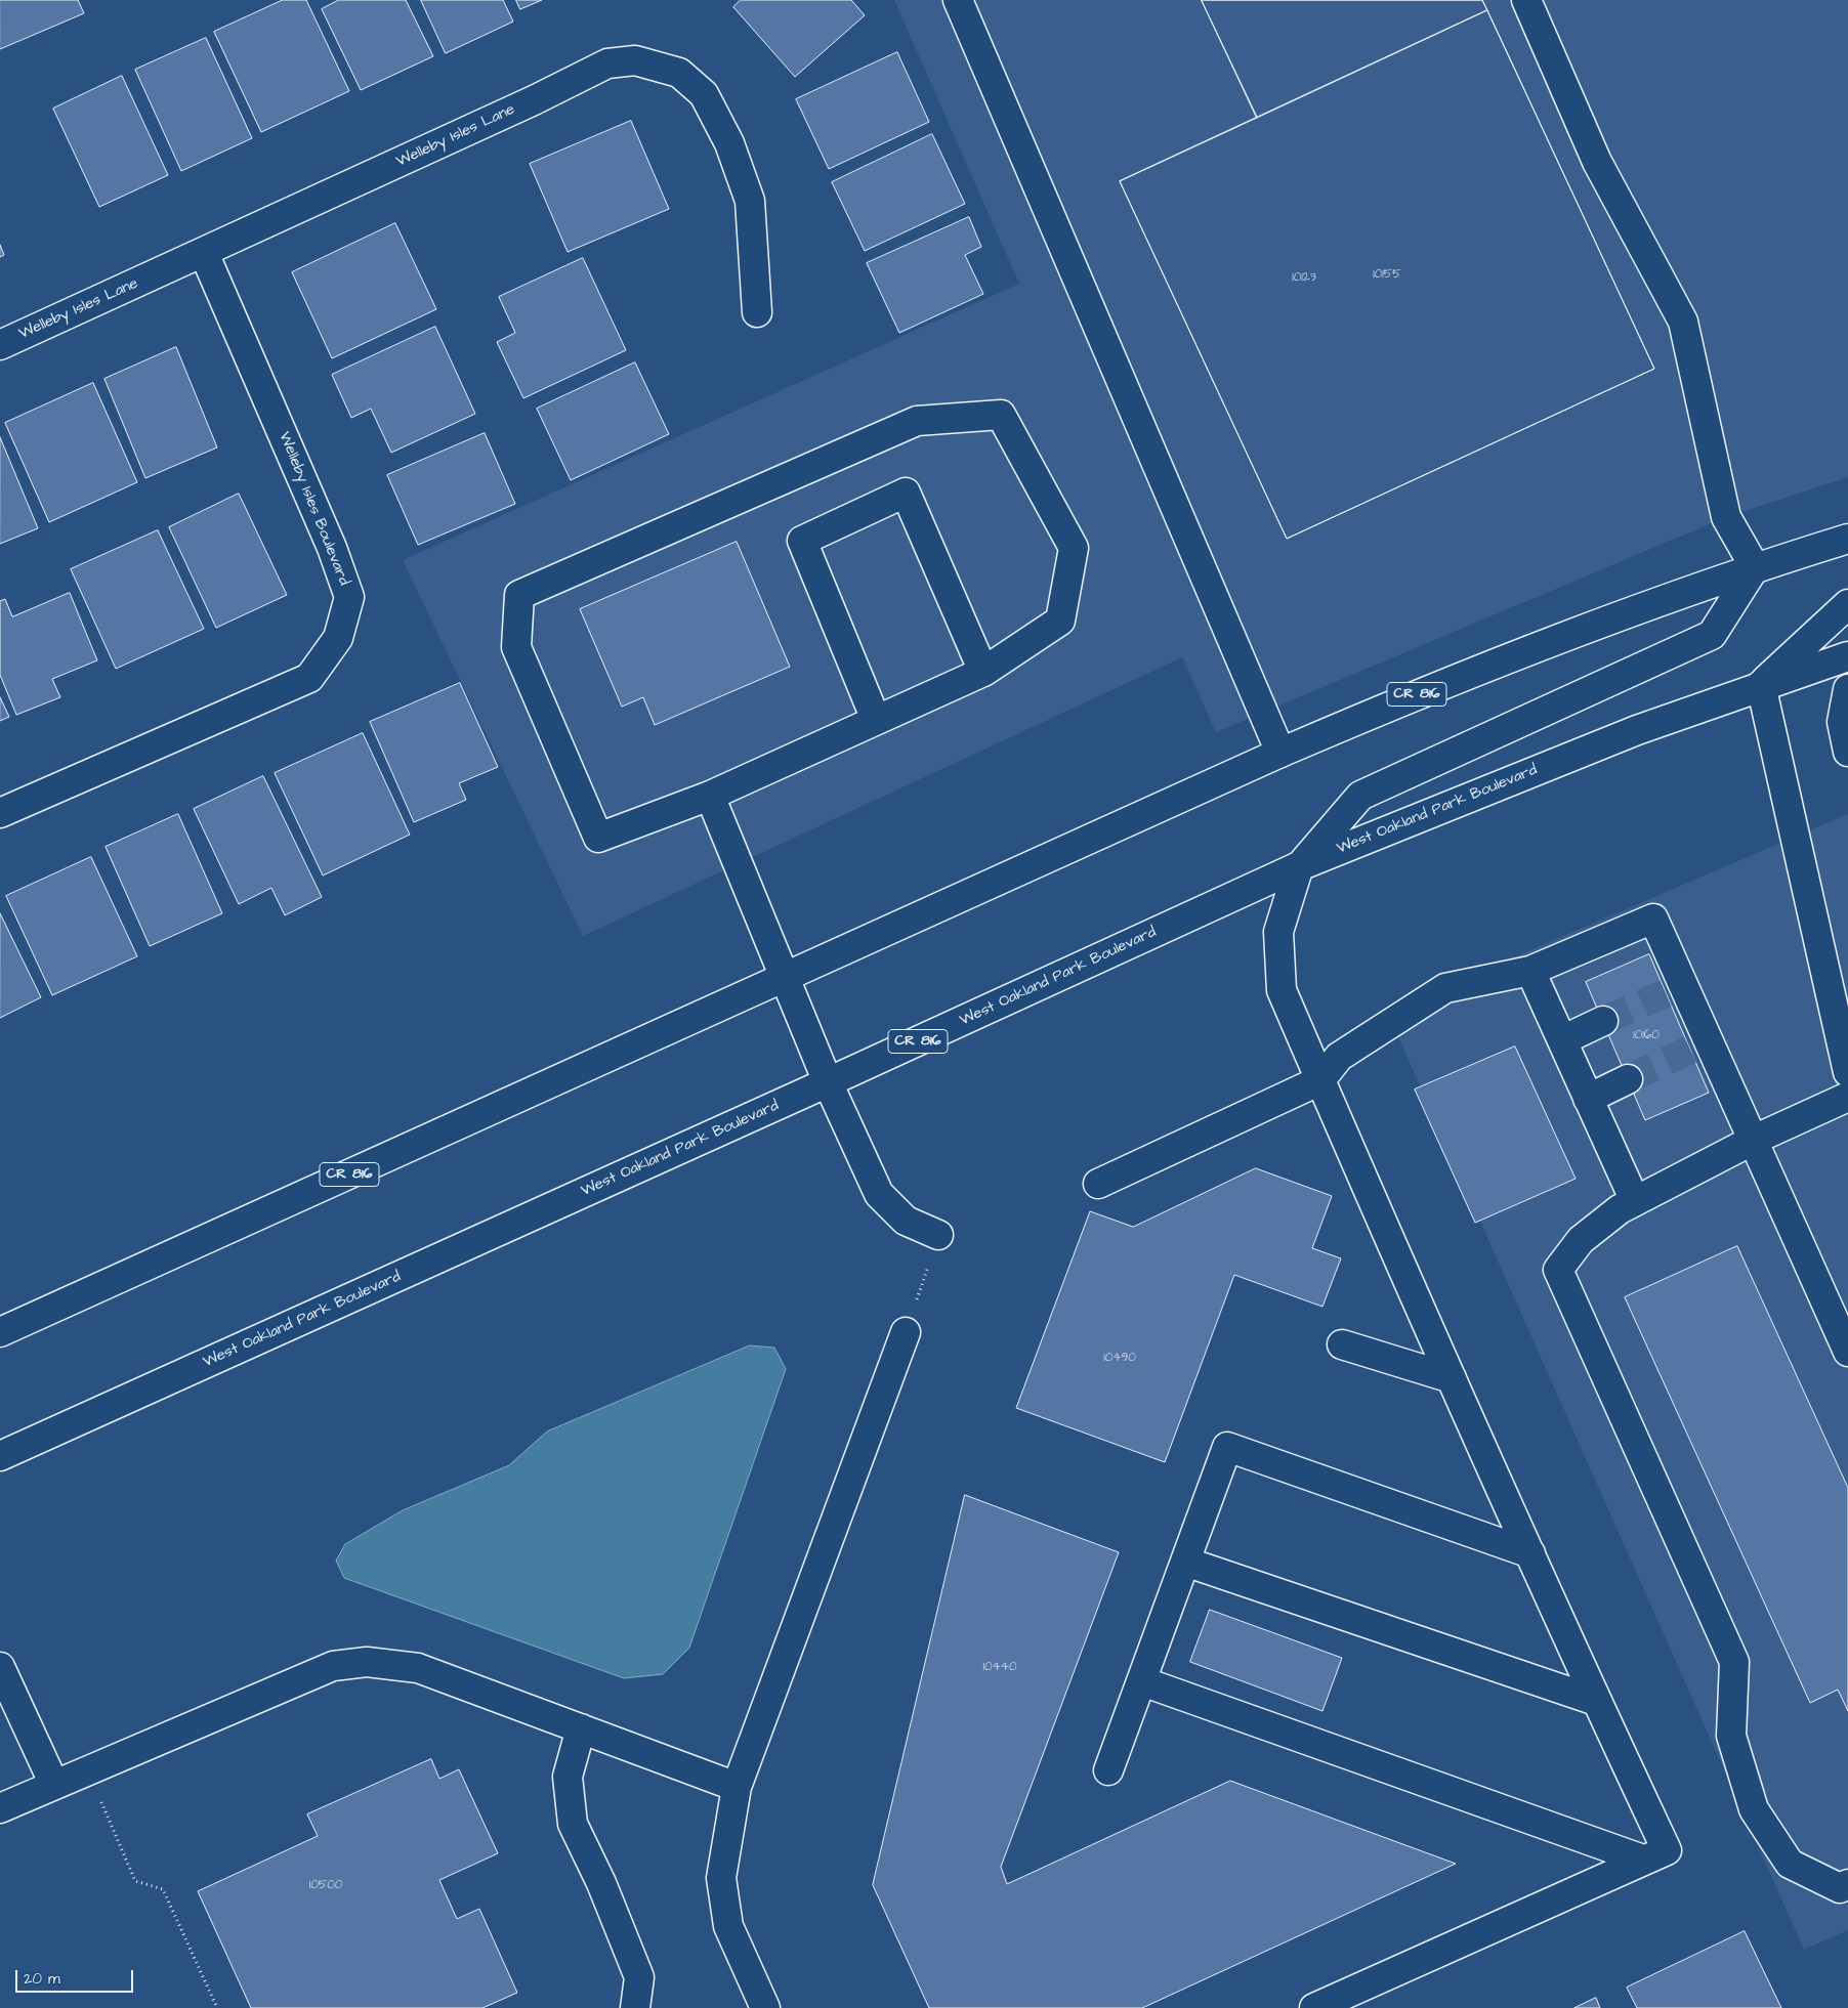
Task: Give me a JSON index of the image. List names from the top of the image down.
{
  "streets": {
    "main road": [
      "Welleby Isles Lane",
      "Welleby Isles Boulevard",
      "CR 816",
      "West Oakland Park Boulevard"
    ]
  },
  "crossings": [
    ["Welleby Isles Lane", "Welleby Isles Boulevard"]
  ],
  "house_numbers": [
    "10155",
    "10123",
    "10160",
    "10490",
    "10440",
    "10500"
  ],
  "scale_bar": "20 m"
}
